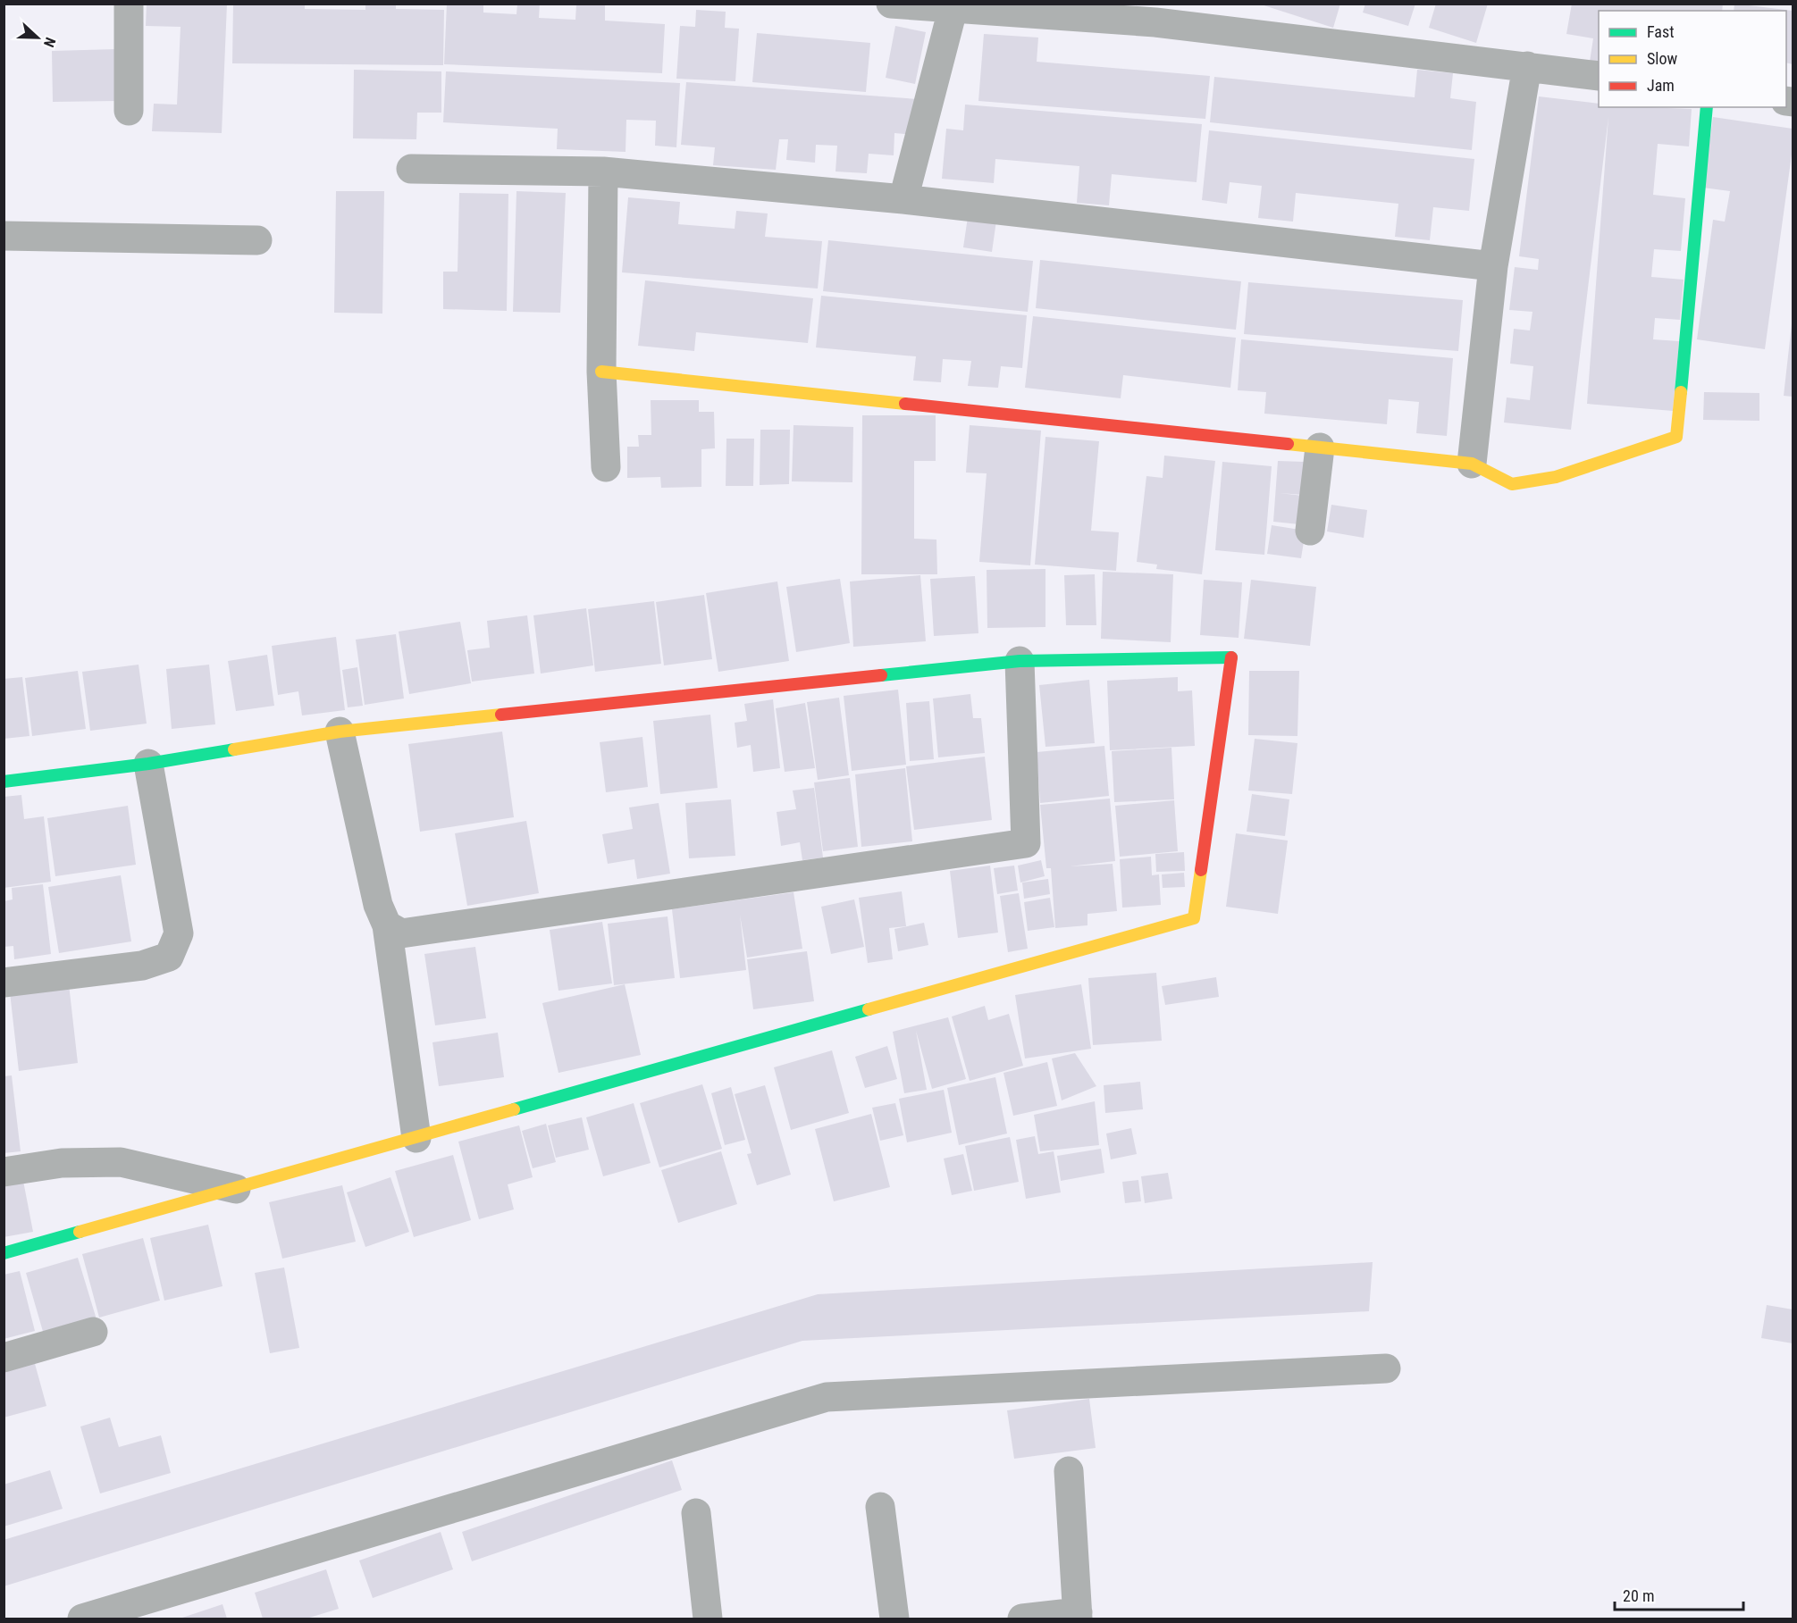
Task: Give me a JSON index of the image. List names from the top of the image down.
{
  "legend": ["Fast", "Slow", "Jam"],
  "scale_bar": "20 m",
  "north": "right"
}
